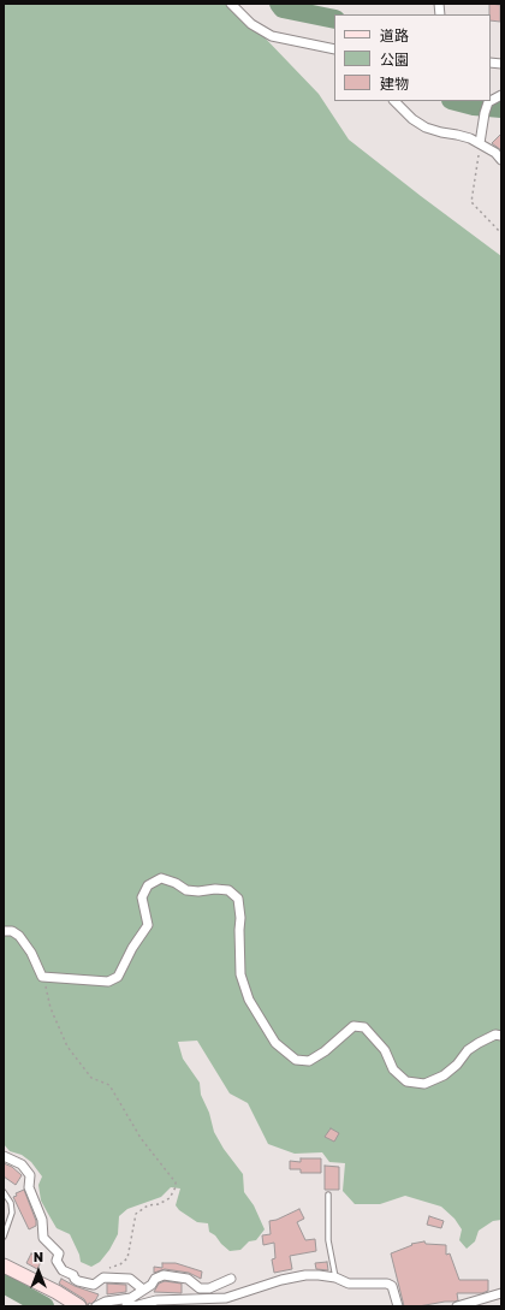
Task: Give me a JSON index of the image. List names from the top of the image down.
{
  "legend": ["道路", "公園", "建物"],
  "north": "top"
}
